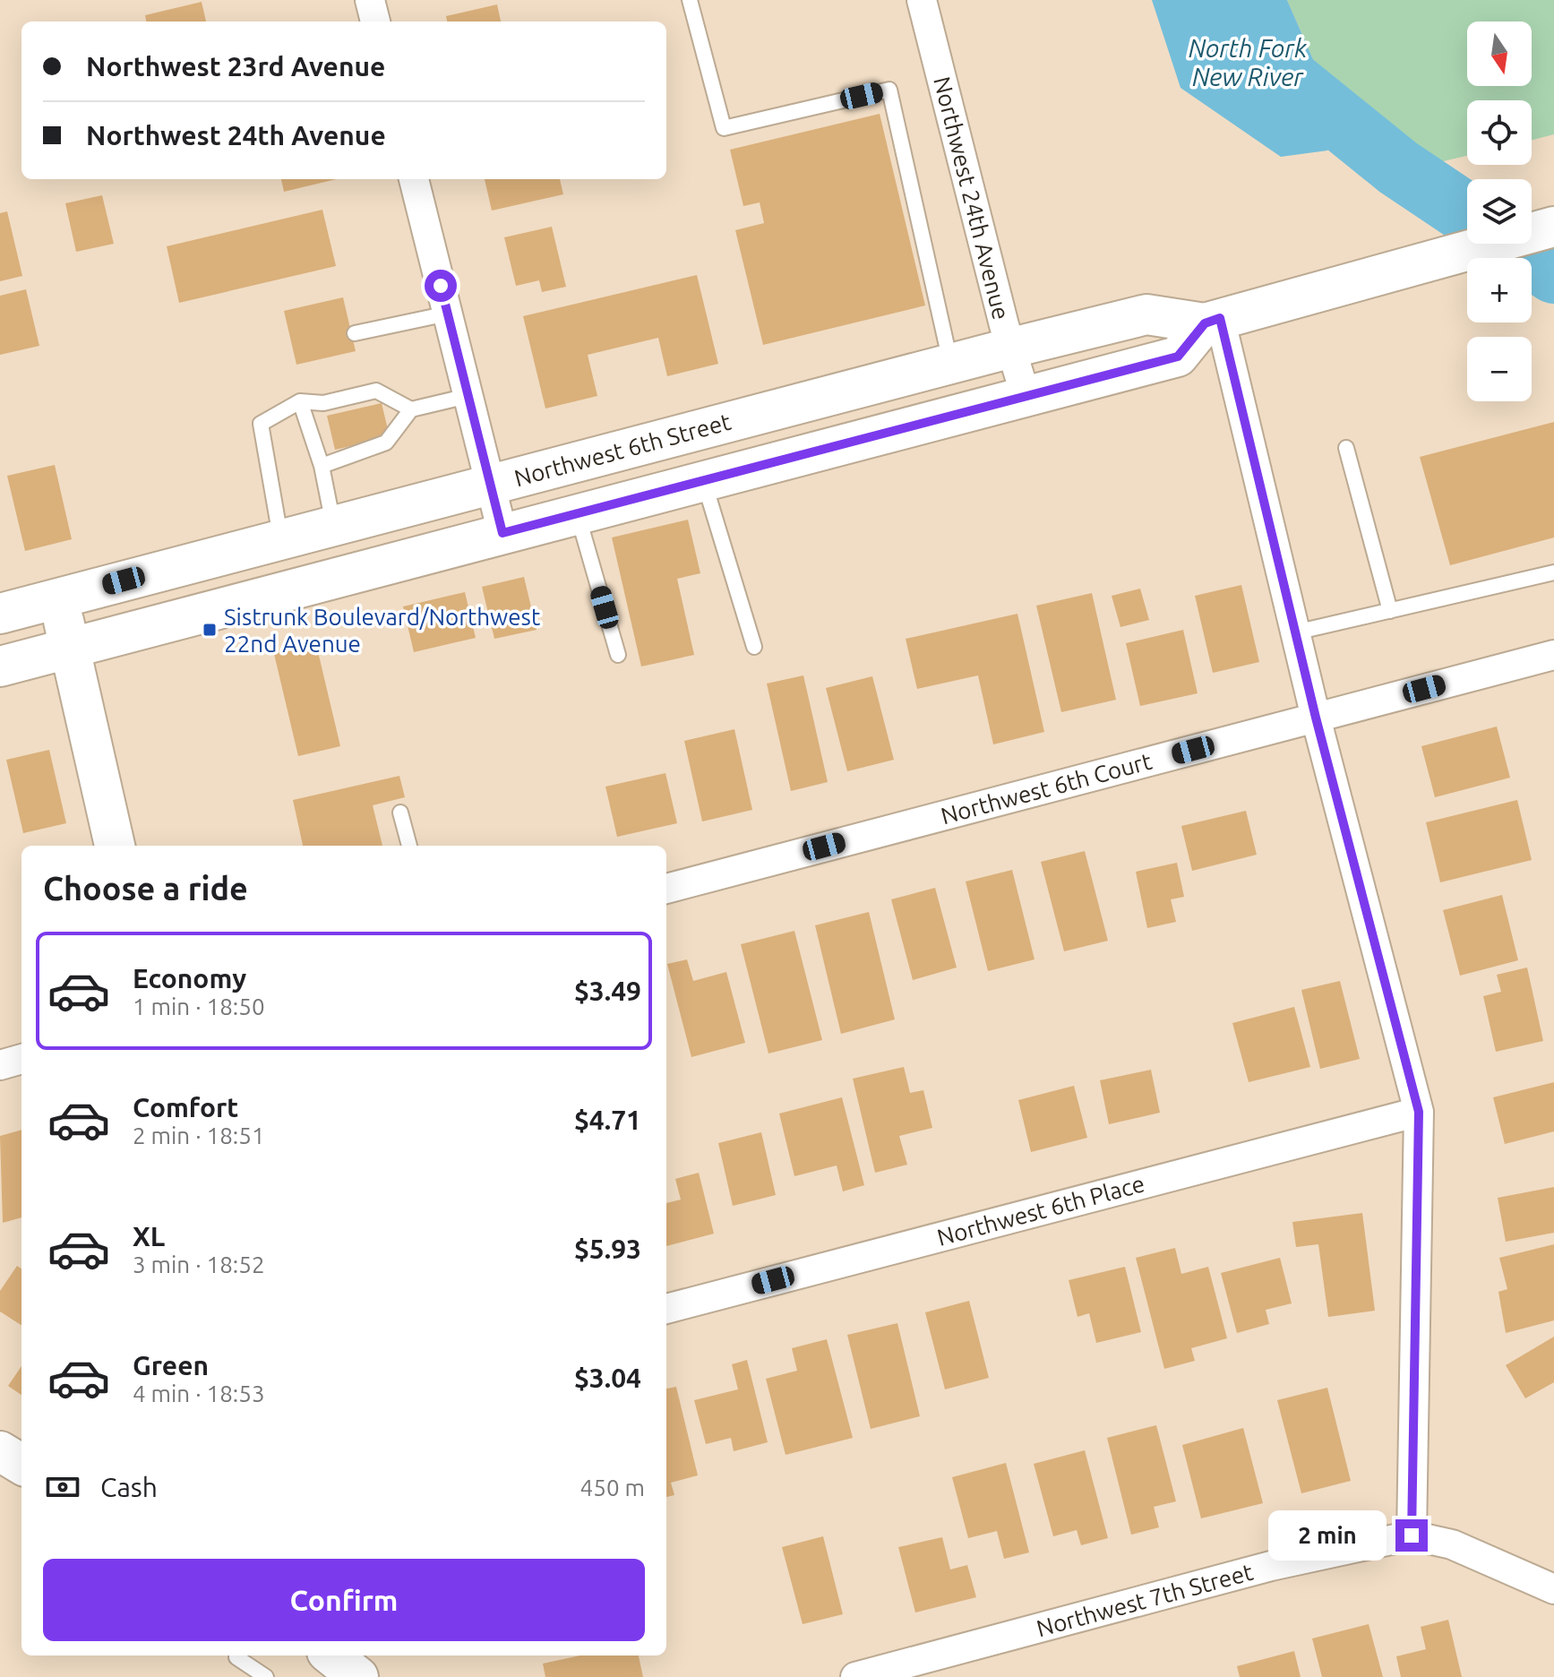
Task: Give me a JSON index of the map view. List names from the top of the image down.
{
  "streets": {
    "street": [
      "Northwest 24th Avenue",
      "Northwest 6th Street",
      "Northwest 6th Court",
      "Northwest 6th Place",
      "Northwest 7th Street"
    ]
  },
  "crossings": [
    ["Northwest 24th Avenue", "Northwest 6th Street"]
  ],
  "water": ["North Fork New River"],
  "places": {
    "transit": ["Sistrunk Boulevard/Northwest 22nd Avenue"]
  },
  "north": "bottom",
  "page": {
    "map_buttons": ["+", "−"],
    "banner": ["Northwest 23rd Avenue", "Northwest 24th Avenue"],
    "heading": "Choose a ride",
    "list": [
      {
        "name": "Economy",
        "note": "1 min · 18:50",
        "value": "$3.49"
      },
      {
        "name": "Comfort",
        "note": "2 min · 18:51",
        "value": "$4.71"
      },
      {
        "name": "XL",
        "note": "3 min · 18:52",
        "value": "$5.93"
      },
      {
        "name": "Green",
        "note": "4 min · 18:53",
        "value": "$3.04"
      }
    ],
    "pay": ["Cash", "450 m"],
    "bubble": "2 min",
    "buttons": "Confirm"
  }
}
